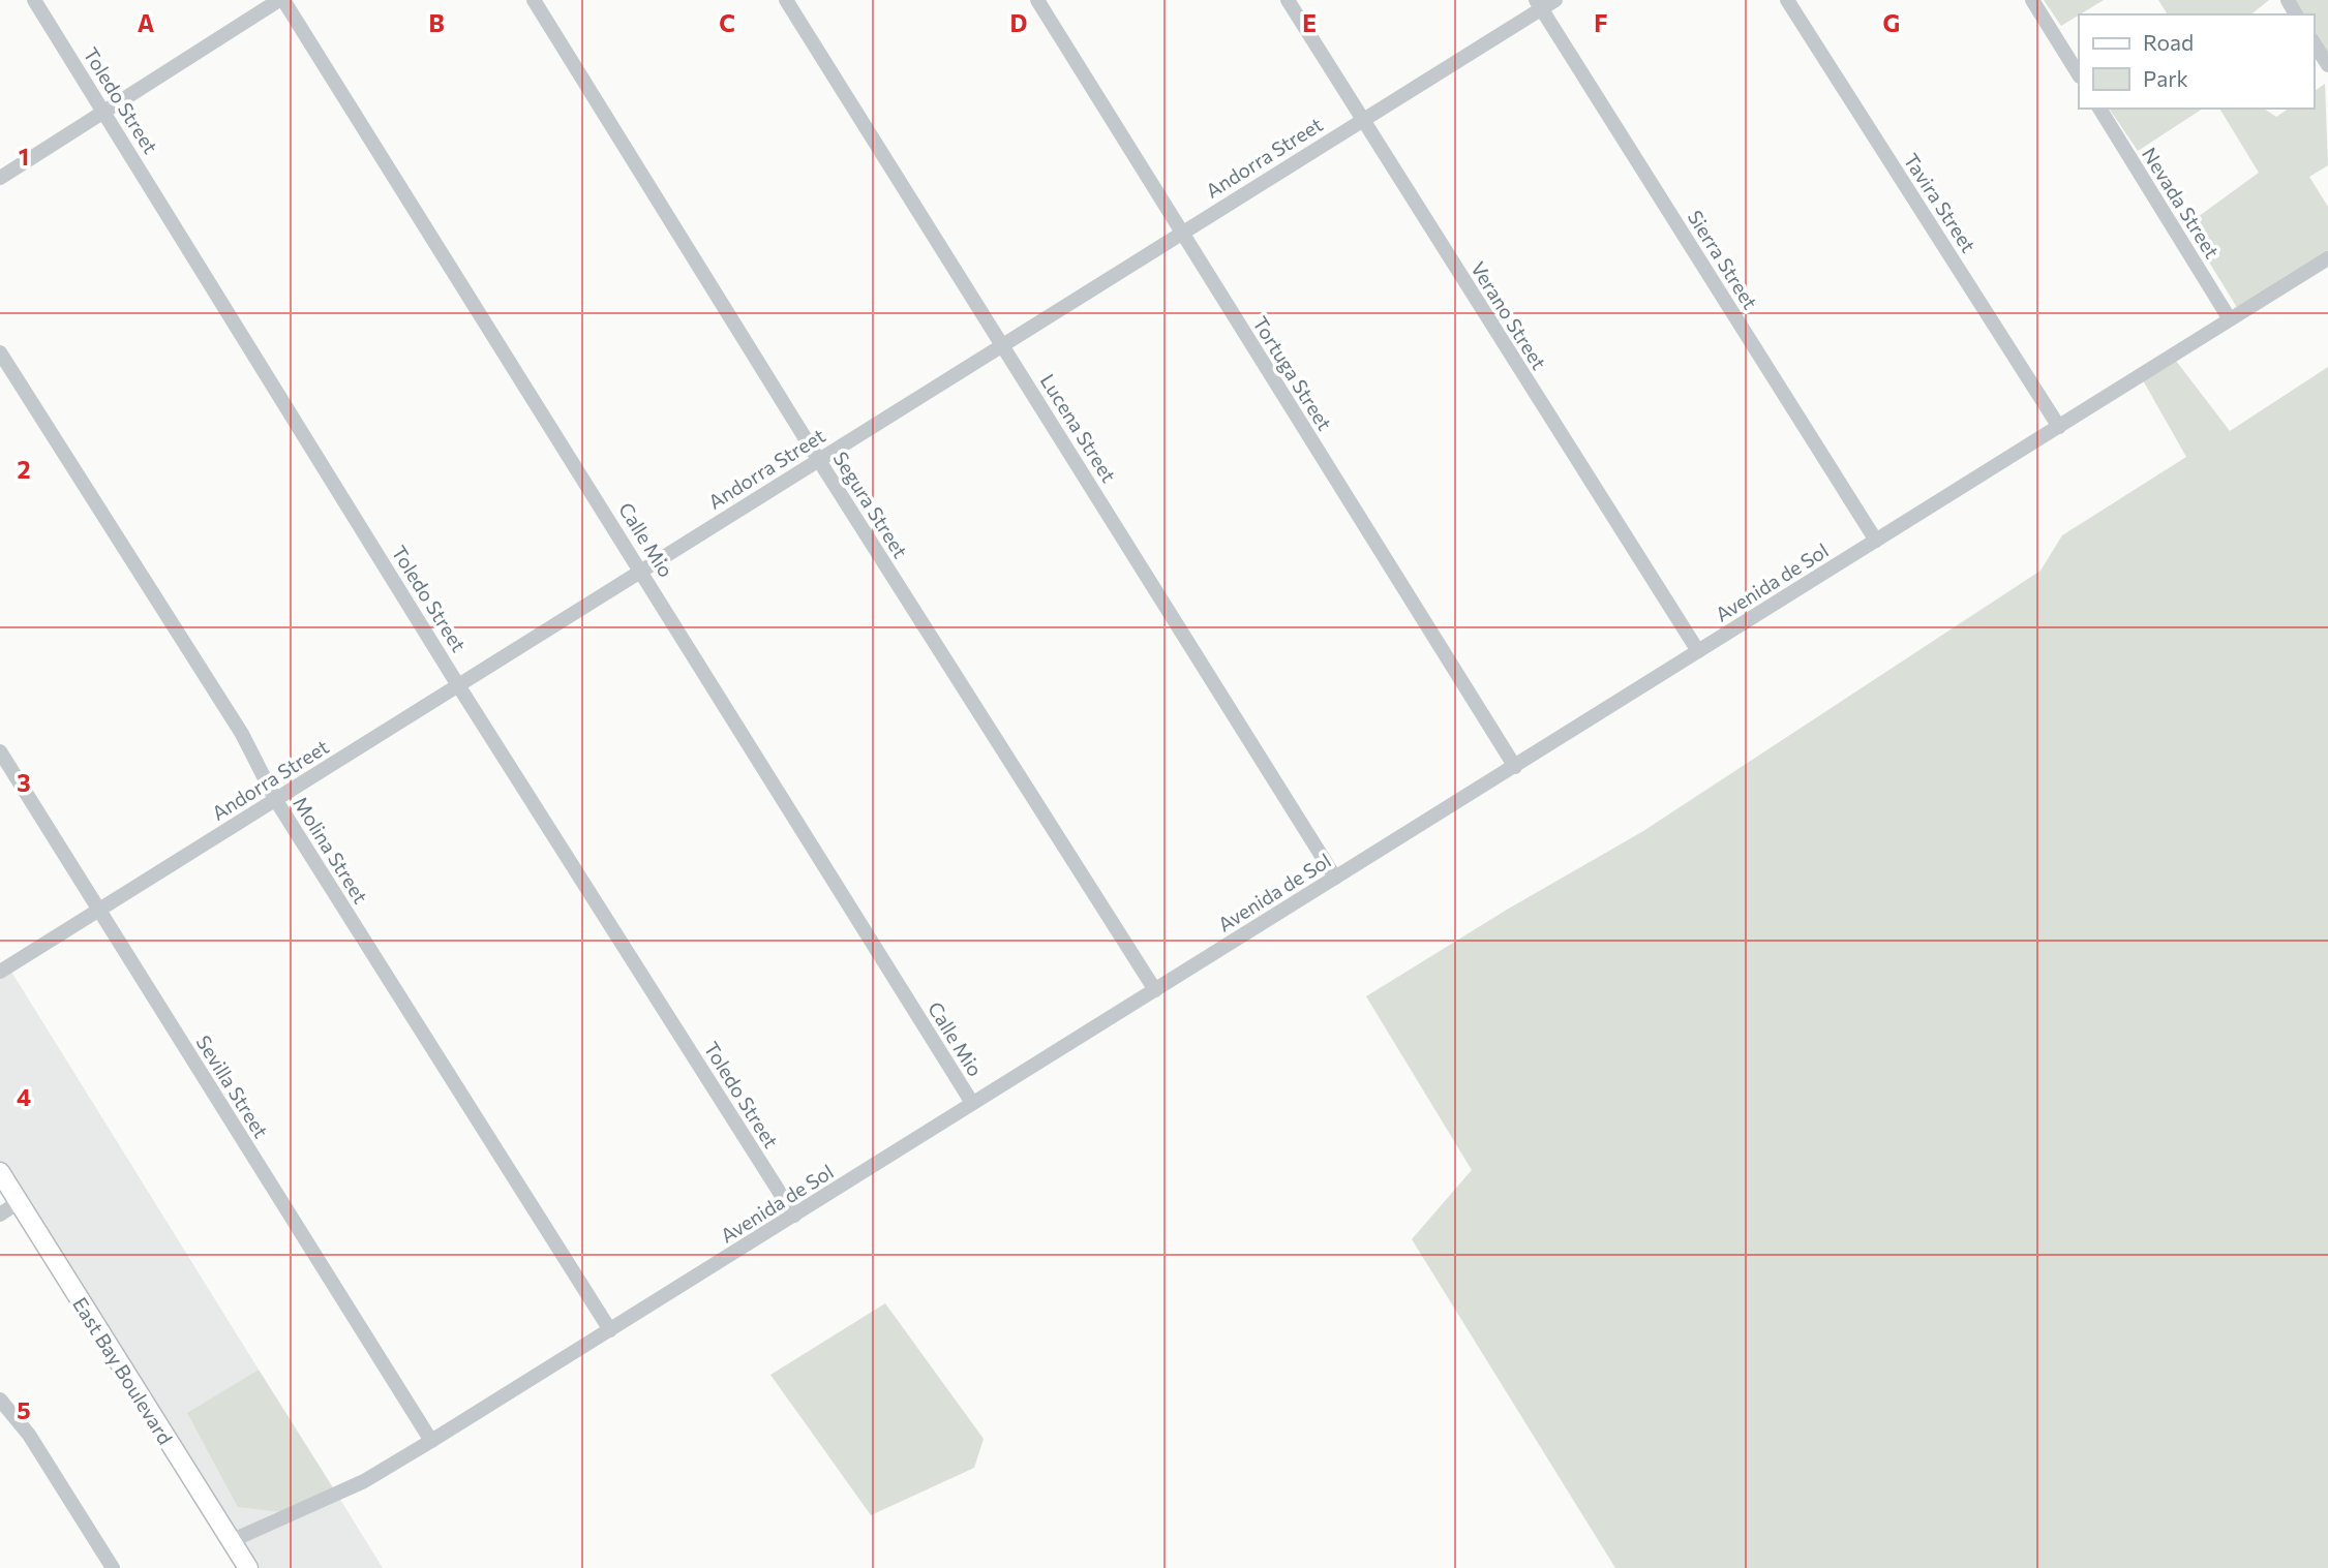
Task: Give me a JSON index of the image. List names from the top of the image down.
{
  "streets": {
    "main road": ["East Bay Boulevard"],
    "street": [
      "Toledo Street",
      "Andorra Street",
      "Tavira Street",
      "Nevada Street",
      "Sierra Street",
      "Verano Street",
      "Tortuga Street",
      "Lucena Street",
      "Segura Street",
      "Calle Mio",
      "Avenida de Sol",
      "Molina Street",
      "Sevilla Street"
    ]
  },
  "crossings": [
    ["Toledo Street", "Andorra Street"],
    ["Toledo Street", "Avenida de Sol"],
    ["Andorra Street", "Sierra Street"],
    ["Andorra Street", "Verano Street"],
    ["Andorra Street", "Tortuga Street"],
    ["Andorra Street", "Lucena Street"],
    ["Andorra Street", "Segura Street"],
    ["Andorra Street", "Calle Mio"],
    ["Andorra Street", "Molina Street"],
    ["Andorra Street", "Sevilla Street"],
    ["Tavira Street", "Avenida de Sol"],
    ["Nevada Street", "Avenida de Sol"],
    ["Sierra Street", "Avenida de Sol"],
    ["Verano Street", "Avenida de Sol"],
    ["Tortuga Street", "Avenida de Sol"],
    ["Lucena Street", "Avenida de Sol"],
    ["Segura Street", "Avenida de Sol"],
    ["Calle Mio", "Avenida de Sol"],
    ["Avenida de Sol", "Molina Street"],
    ["Avenida de Sol", "Sevilla Street"],
    ["Avenida de Sol", "East Bay Boulevard"]
  ],
  "legend": ["Road", "Park"],
  "grid": {
    "columns": [
      "A",
      "B",
      "C",
      "D",
      "E",
      "F",
      "G"
    ],
    "rows": [
      "1",
      "2",
      "3",
      "4",
      "5"
    ]
  }
}
